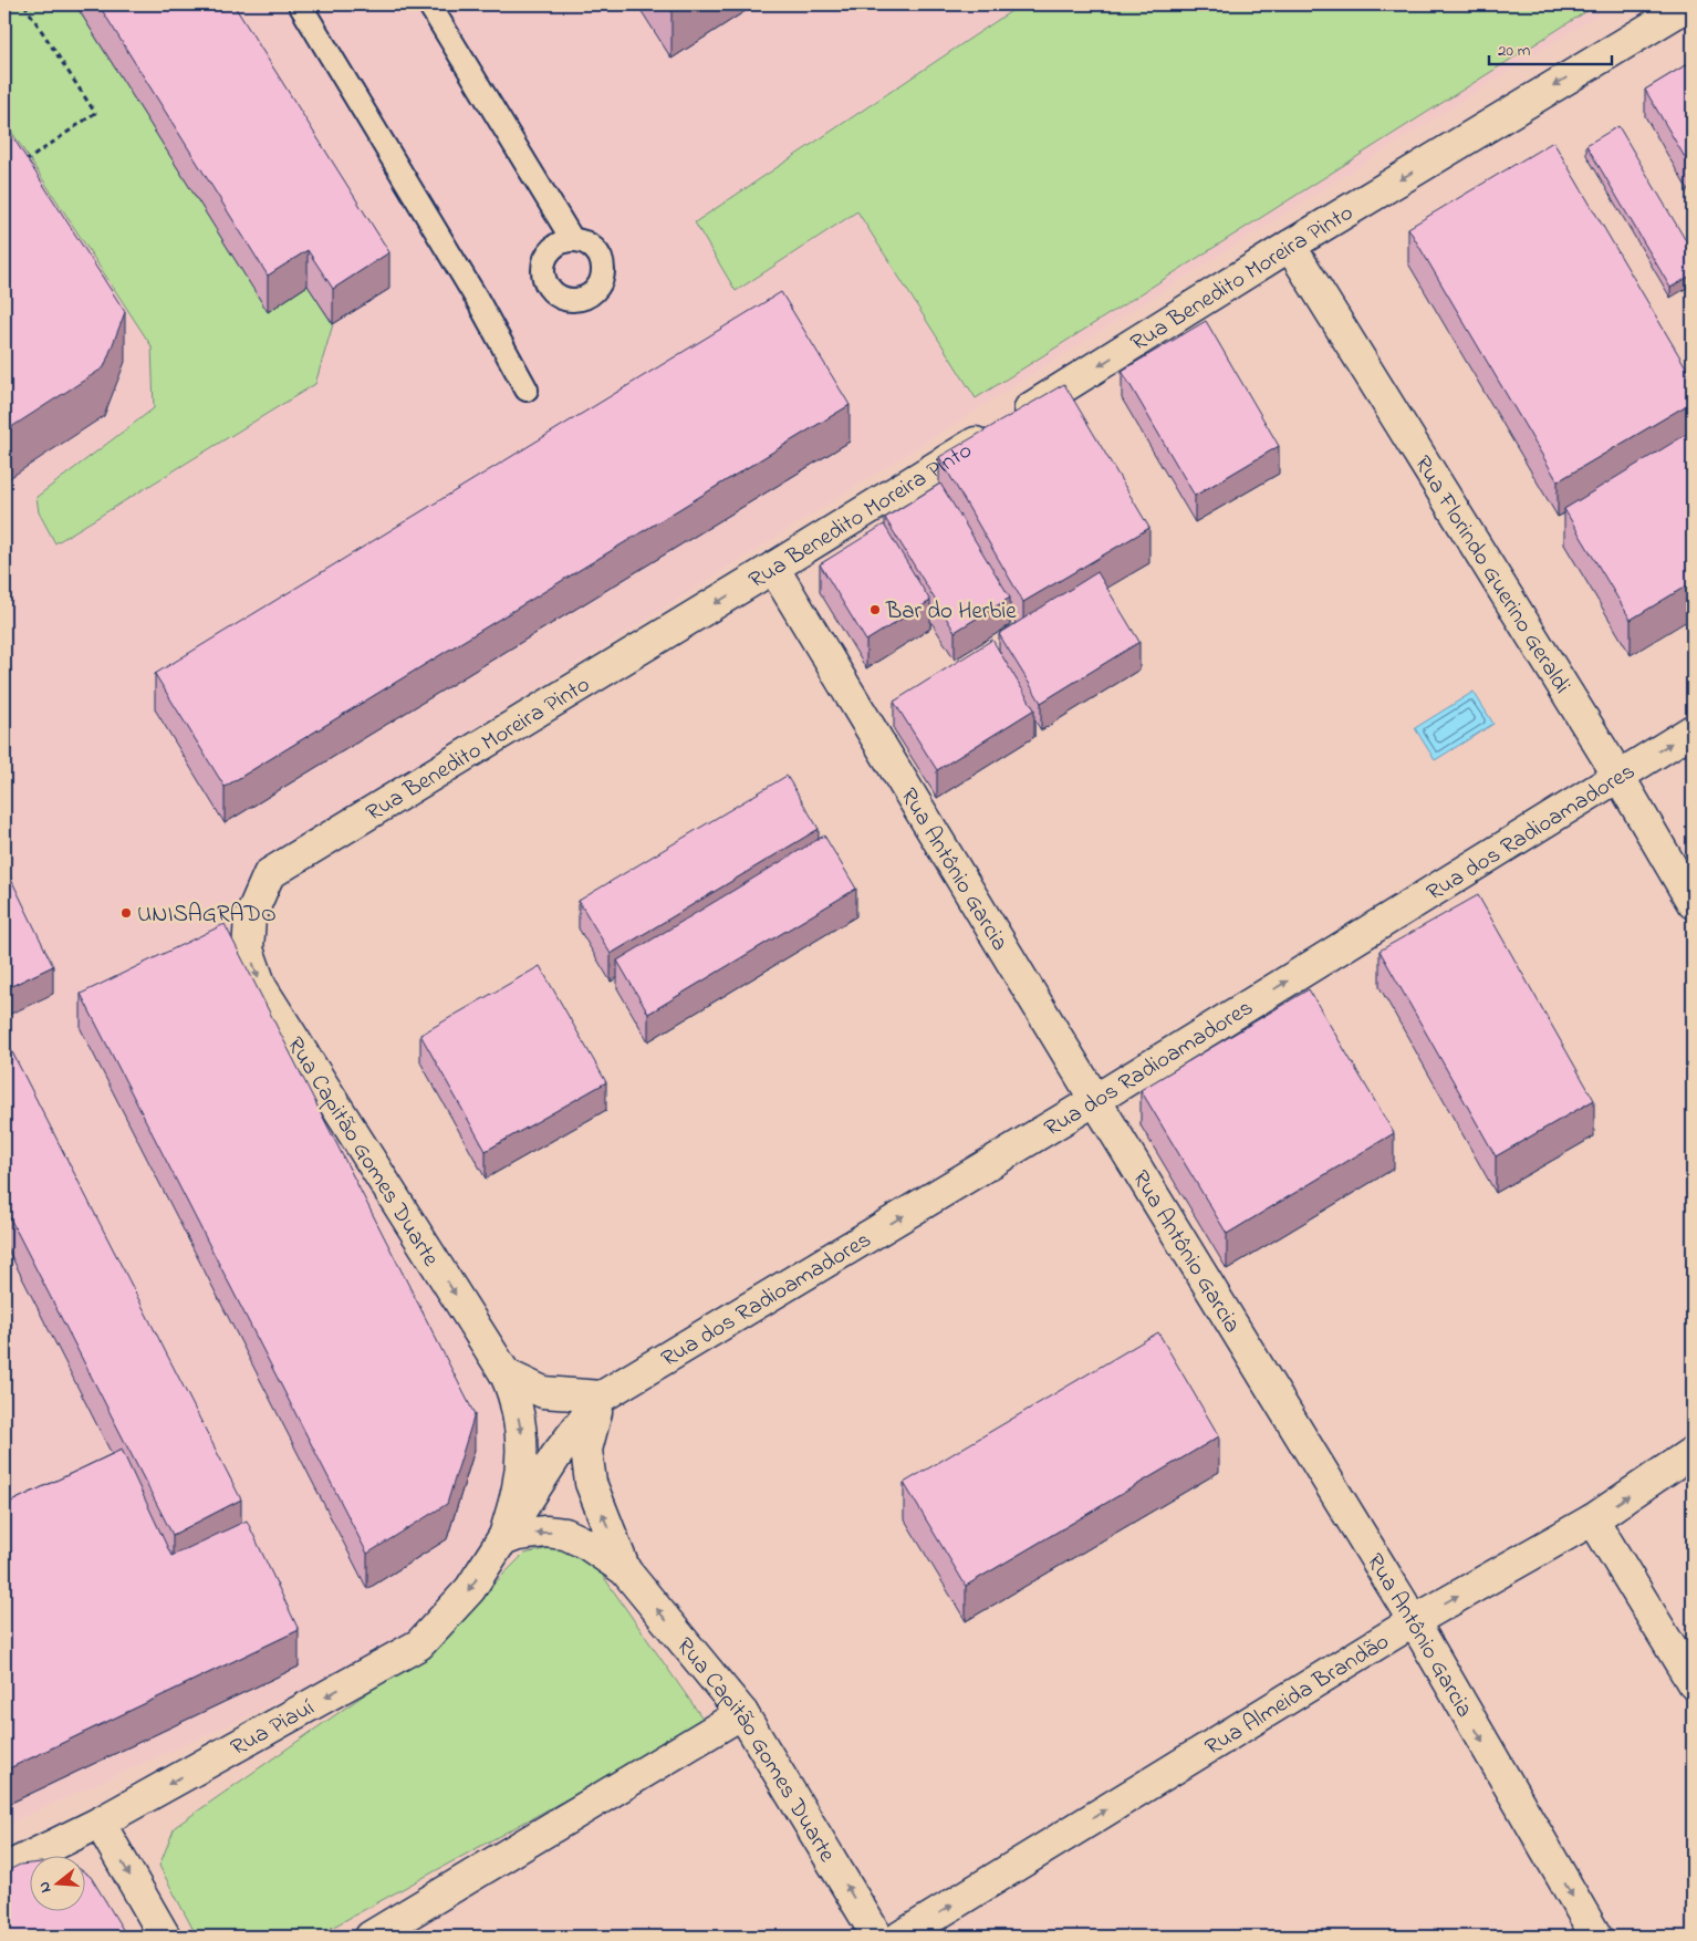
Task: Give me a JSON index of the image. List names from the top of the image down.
{
  "streets": {
    "street": [
      "Rua Benedito Moreira Pinto",
      "Rua Florindo Guerino Geraldi",
      "Rua dos Radioamadores",
      "Rua Antônio Garcia",
      "Rua Capitão Gomes Duarte",
      "Rua Almeida Brandão",
      "Rua Piauí"
    ]
  },
  "crossings": [
    ["Rua Benedito Moreira Pinto", "Rua Florindo Guerino Geraldi"],
    ["Rua Benedito Moreira Pinto", "Rua Antônio Garcia"],
    ["Rua Benedito Moreira Pinto", "Rua Capitão Gomes Duarte"],
    ["Rua Florindo Guerino Geraldi", "Rua dos Radioamadores"],
    ["Rua dos Radioamadores", "Rua Antônio Garcia"],
    ["Rua dos Radioamadores", "Rua Piauí"],
    ["Rua Antônio Garcia", "Rua Almeida Brandão"],
    ["Rua Capitão Gomes Duarte", "Rua Piauí"]
  ],
  "one_way": ["Rua Benedito Moreira Pinto", "Rua dos Radioamadores", "Rua Almeida Brandão"],
  "places": ["Bar do Herbie", "UNISAGRADO"],
  "scale_bar": "20 m",
  "north": "left"
}
